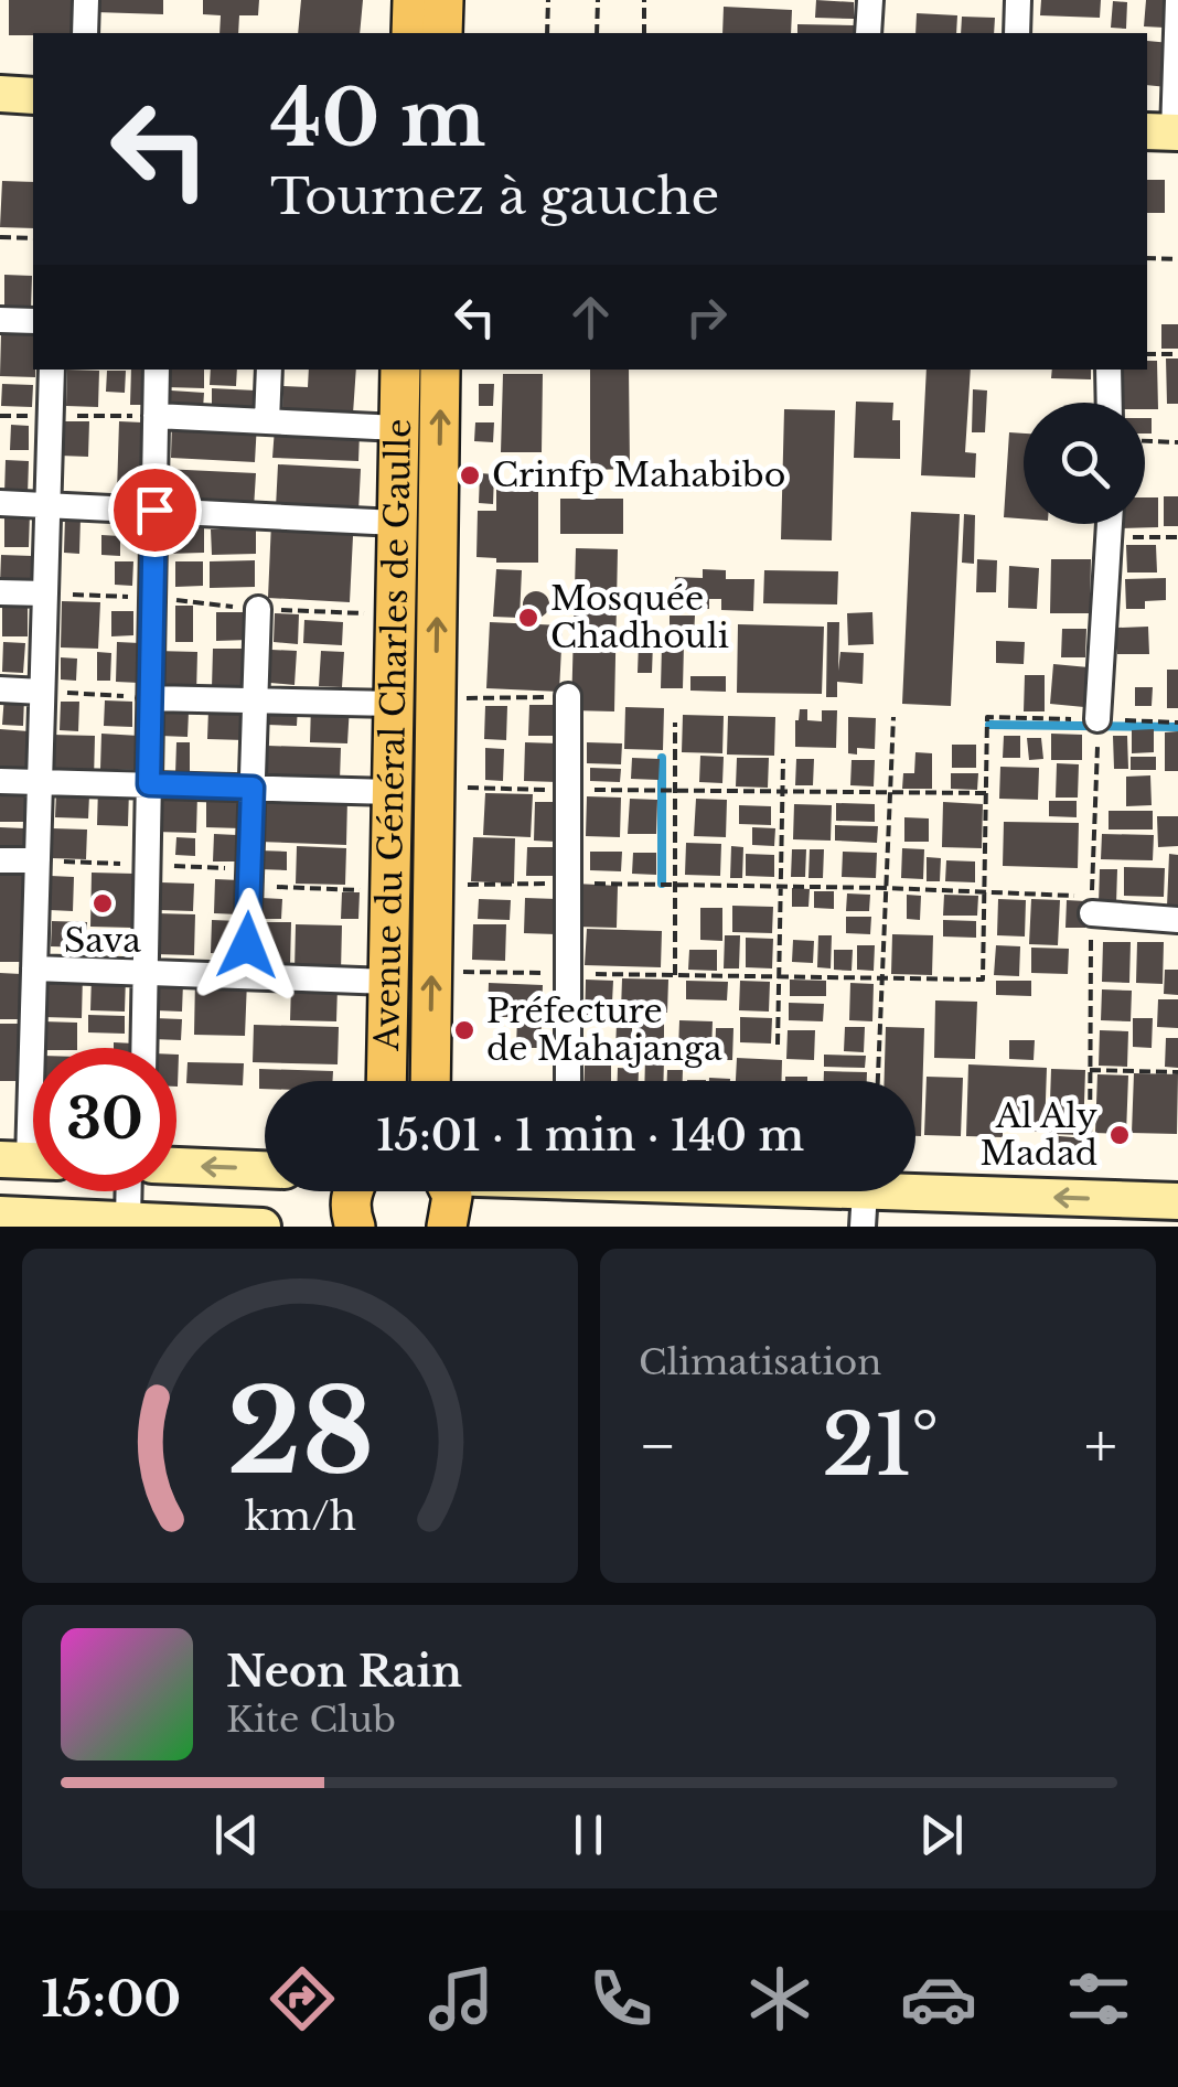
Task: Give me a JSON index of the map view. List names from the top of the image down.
{
  "streets": {
    "main road": ["Avenue du Général Charles de Gaulle"]
  },
  "places": [
    "Crinfp Mahabibo",
    "Mosquée Chadhouli",
    "Sava",
    "Préfecture de Mahajanga",
    "Al Aly Madad"
  ],
  "page": {
    "turn": ["40 m", "Tournez à gauche"],
    "limit": "30",
    "trip": "15:01 · 1 min · 140 m",
    "tile": "Climatisation",
    "heat": ["−", "21°", "+"],
    "song": ["Neon Rain", "Kite Club"],
    "tabs": "15:00",
    "gauge": ["28", "km/h"]
  }
}
